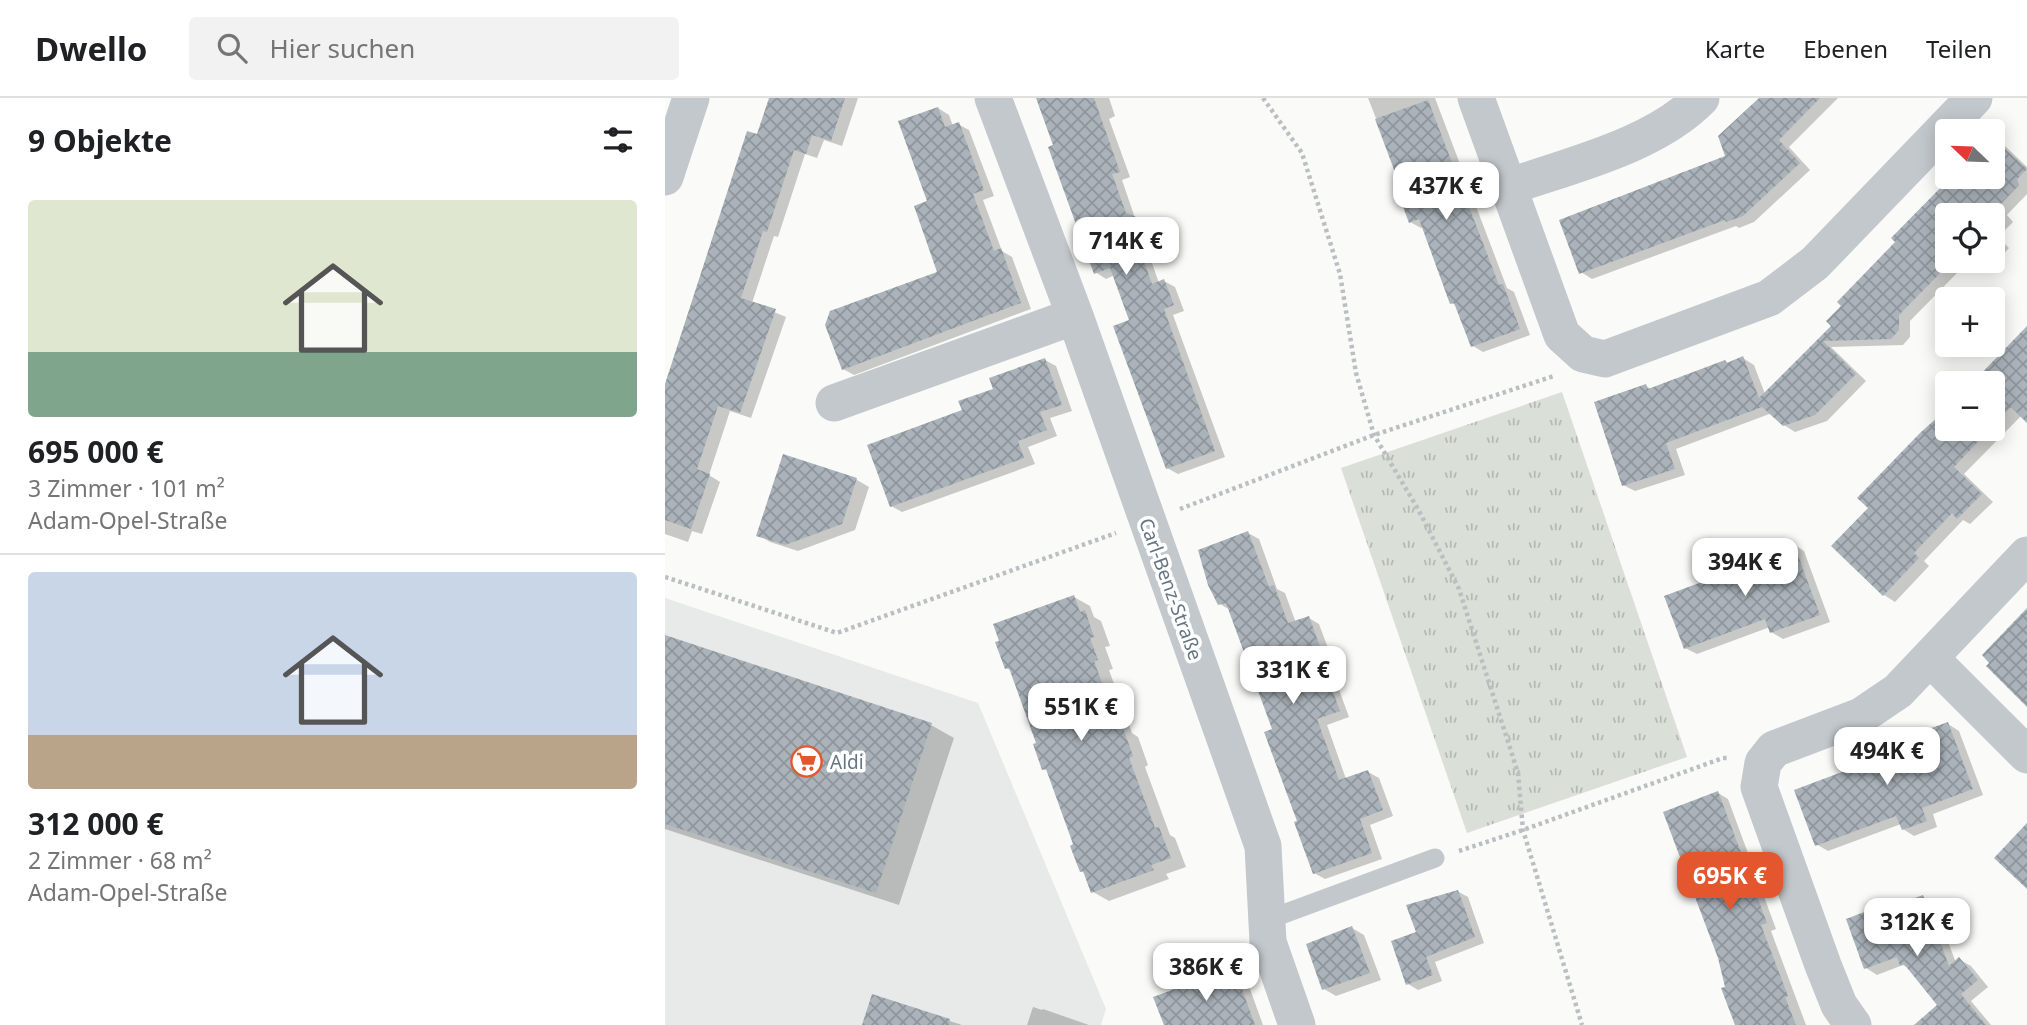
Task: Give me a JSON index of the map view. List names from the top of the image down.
{
  "streets": {
    "street": ["Carl-Benz-Straße"]
  },
  "places": {
    "supermarket": ["Aldi"]
  },
  "north": "top left",
  "page": {
    "header": "Dwello",
    "search": "Hier suchen",
    "nav": ["Karte", "Ebenen", "Teilen"],
    "heading": "9 Objekte",
    "map_buttons": ["+", "−"],
    "price": [
      "437K €",
      "714K €",
      "394K €",
      "331K €",
      "551K €",
      "494K €",
      "695K €",
      "312K €",
      "386K €"
    ],
    "list": [
      {
        "name": "695 000 €",
        "note": "3 Zimmer · 101 m² · Adam-Opel-Straße"
      },
      {
        "name": "312 000 €",
        "note": "2 Zimmer · 68 m² · Adam-Opel-Straße"
      }
    ]
  }
}
